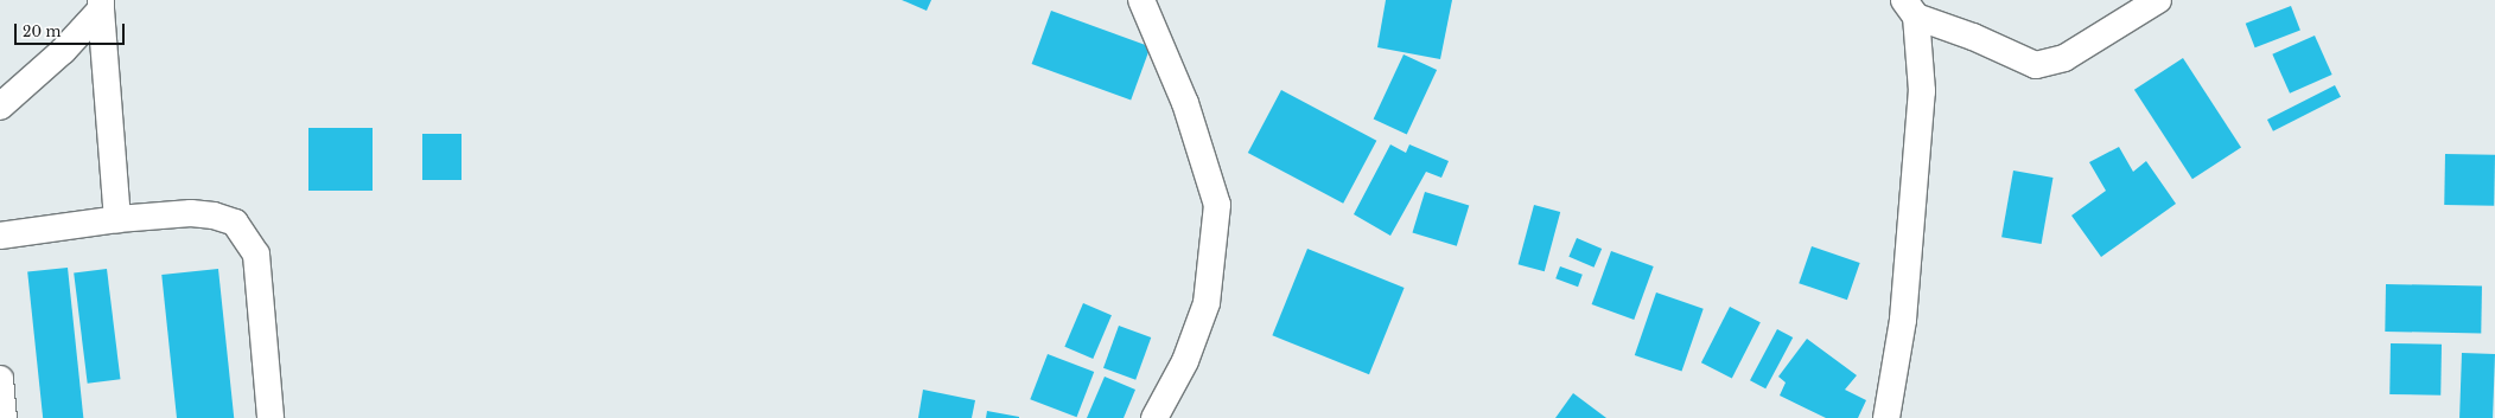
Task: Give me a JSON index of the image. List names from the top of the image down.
{
  "scale_bar": "20 m"
}
